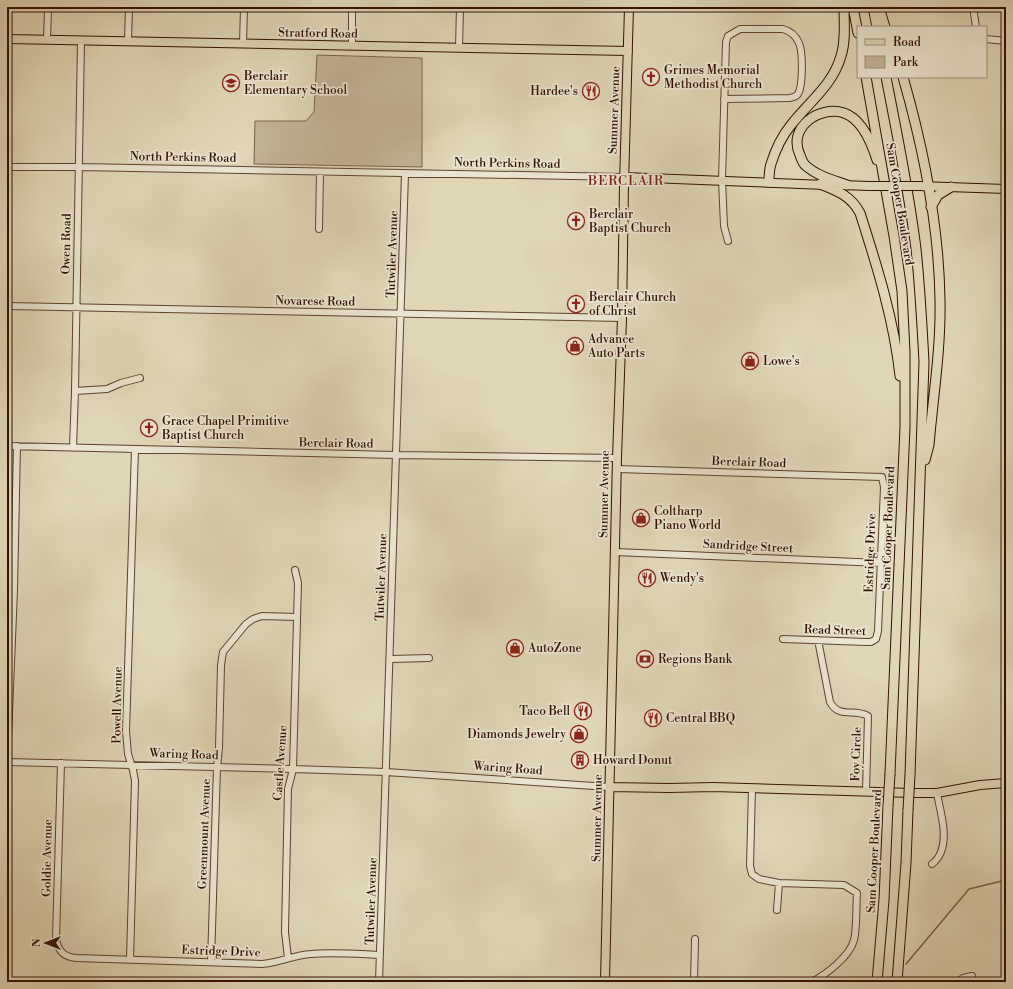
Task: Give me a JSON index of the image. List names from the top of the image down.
{
  "streets": {
    "highway": ["Sam Cooper Boulevard"],
    "main road": [
      "Stratford Road",
      "Summer Avenue",
      "North Perkins Road",
      "Waring Road"
    ],
    "street": [
      "Owen Road",
      "Tutwiler Avenue",
      "Novarese Road",
      "Berclair Road",
      "Sandridge Street",
      "Estridge Drive",
      "Read Street",
      "Powell Avenue",
      "Foy Circle",
      "Castle Avenue",
      "Greenmount Avenue",
      "Goldie Avenue"
    ]
  },
  "crossings": [
    ["Stratford Road", "Summer Avenue"],
    ["Stratford Road", "Owen Road"],
    ["Summer Avenue", "North Perkins Road"],
    ["Summer Avenue", "Novarese Road"],
    ["Summer Avenue", "Berclair Road"],
    ["Summer Avenue", "Sandridge Street"],
    ["Summer Avenue", "Waring Road"],
    ["North Perkins Road", "Owen Road"],
    ["North Perkins Road", "Tutwiler Avenue"],
    ["Owen Road", "Novarese Road"],
    ["Owen Road", "Berclair Road"],
    ["Tutwiler Avenue", "Novarese Road"],
    ["Tutwiler Avenue", "Berclair Road"],
    ["Tutwiler Avenue", "Estridge Drive"],
    ["Tutwiler Avenue", "Waring Road"],
    ["Berclair Road", "Estridge Drive"],
    ["Berclair Road", "Powell Avenue"],
    ["Sandridge Street", "Estridge Drive"],
    ["Estridge Drive", "Read Street"],
    ["Estridge Drive", "Powell Avenue"],
    ["Estridge Drive", "Castle Avenue"],
    ["Estridge Drive", "Greenmount Avenue"],
    ["Estridge Drive", "Goldie Avenue"],
    ["Read Street", "Foy Circle"],
    ["Powell Avenue", "Waring Road"],
    ["Waring Road", "Foy Circle"],
    ["Waring Road", "Castle Avenue"],
    ["Waring Road", "Greenmount Avenue"],
    ["Waring Road", "Goldie Avenue"],
    ["Castle Avenue", "Greenmount Avenue"]
  ],
  "districts": ["BERCLAIR"],
  "places": {
    "church": [
      "Grimes Memorial Methodist Church",
      "Berclair Baptist Church",
      "Berclair Church of Christ",
      "Grace Chapel Primitive Baptist Church"
    ],
    "school or university": ["Berclair Elementary School"],
    "restaurant": [
      "Hardee's",
      "Wendy's",
      "Taco Bell",
      "Central BBQ"
    ],
    "shop": [
      "Advance Auto Parts",
      "Lowe's",
      "Coltharp Piano World",
      "AutoZone",
      "Diamonds Jewelry"
    ],
    "bank": ["Regions Bank"],
    "building": ["Howard Donut"]
  },
  "legend": ["Road", "Park"],
  "north": "left"
}
